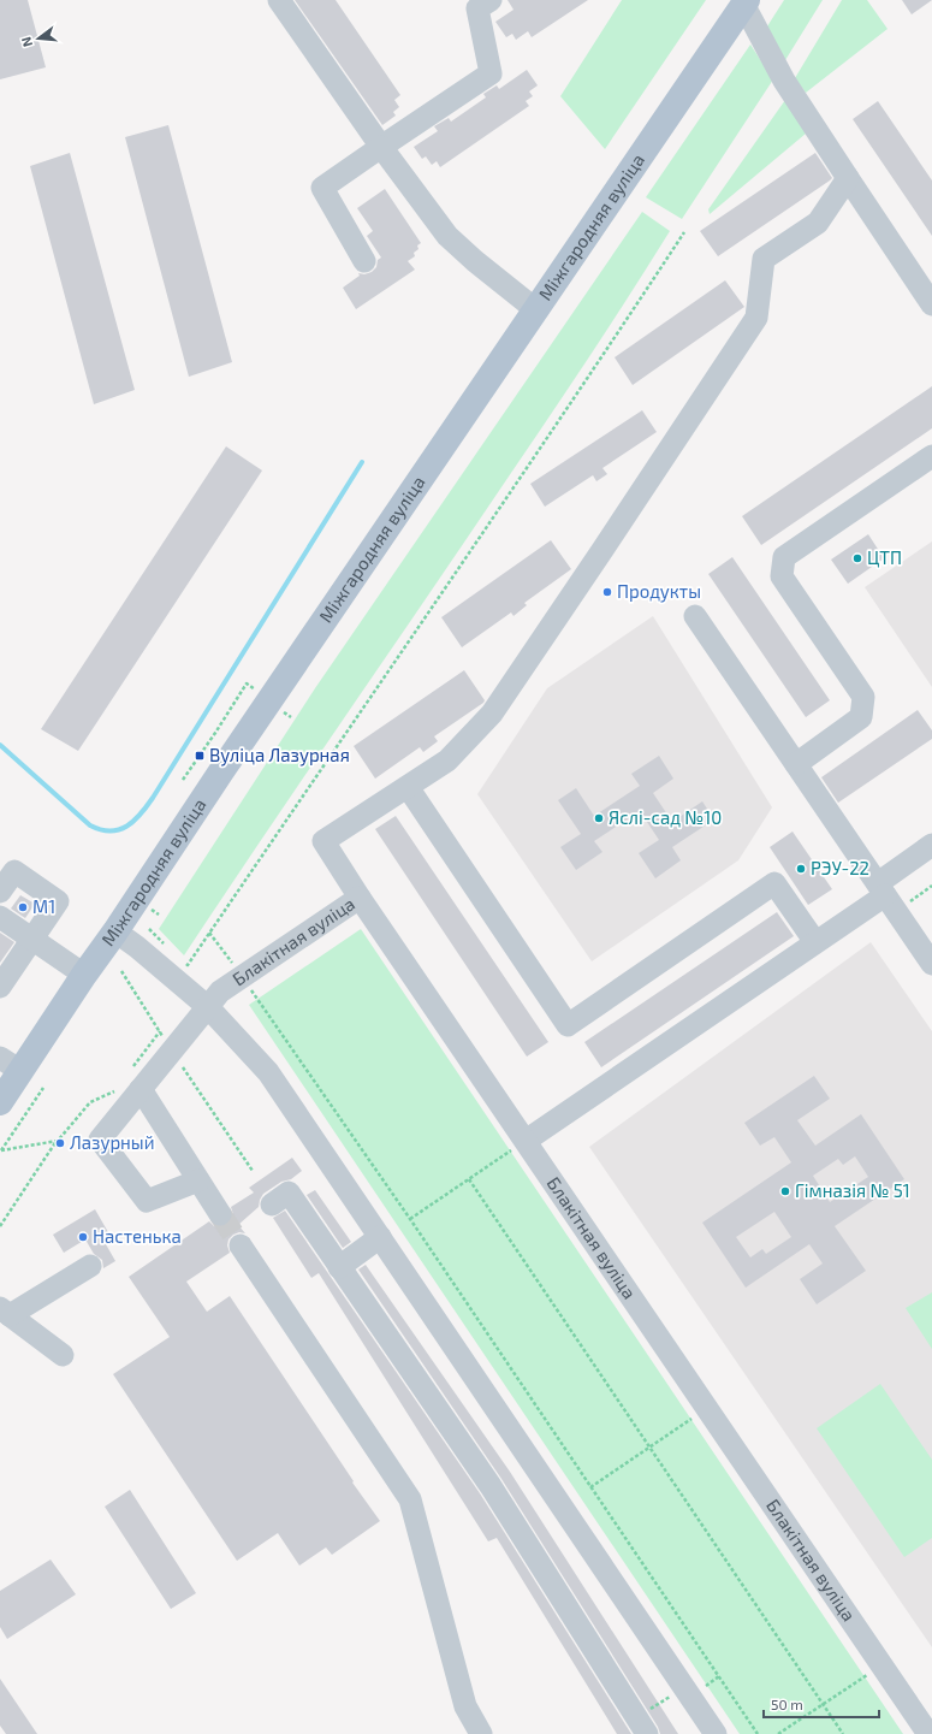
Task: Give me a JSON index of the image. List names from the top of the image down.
{
  "streets": {
    "main road": ["Міжгародняя вуліца"],
    "street": ["Блакітная вуліца"]
  },
  "places": {
    "other": [
      "ЦТП",
      "Продукты",
      "Яслі-сад №10",
      "РЭУ-22",
      "М1",
      "Лазурный",
      "Гімназія № 51",
      "Настенька"
    ],
    "transit": ["Вуліца Лазурная"]
  },
  "scale_bar": "50 m",
  "north": "left"
}
